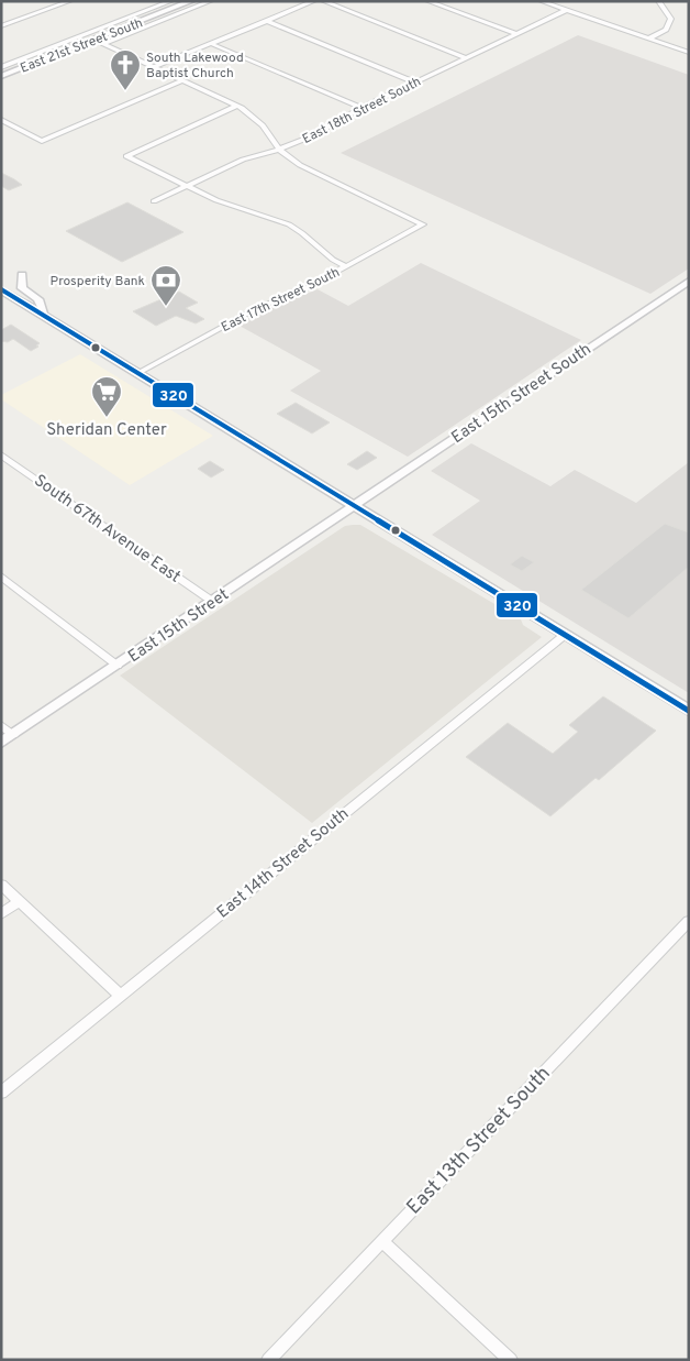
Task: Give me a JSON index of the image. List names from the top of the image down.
{
  "streets": {
    "main road": ["East 21st Street South", "East 15th Street South", "East 15th Street"],
    "street": [
      "East 18th Street South",
      "East 17th Street South",
      "South 67th Avenue East",
      "East 14th Street South",
      "East 13th Street South"
    ]
  },
  "crossings": [
    ["East 18th Street South", "East 17th Street South"],
    ["East 15th Street South", "East 15th Street"],
    ["South 67th Avenue East", "East 15th Street"]
  ],
  "places": {
    "church": ["South Lakewood Baptist Church"],
    "bank": ["Prosperity Bank"],
    "supermarket": ["Sheridan Center"]
  },
  "lines": ["transit line 320"]
}
